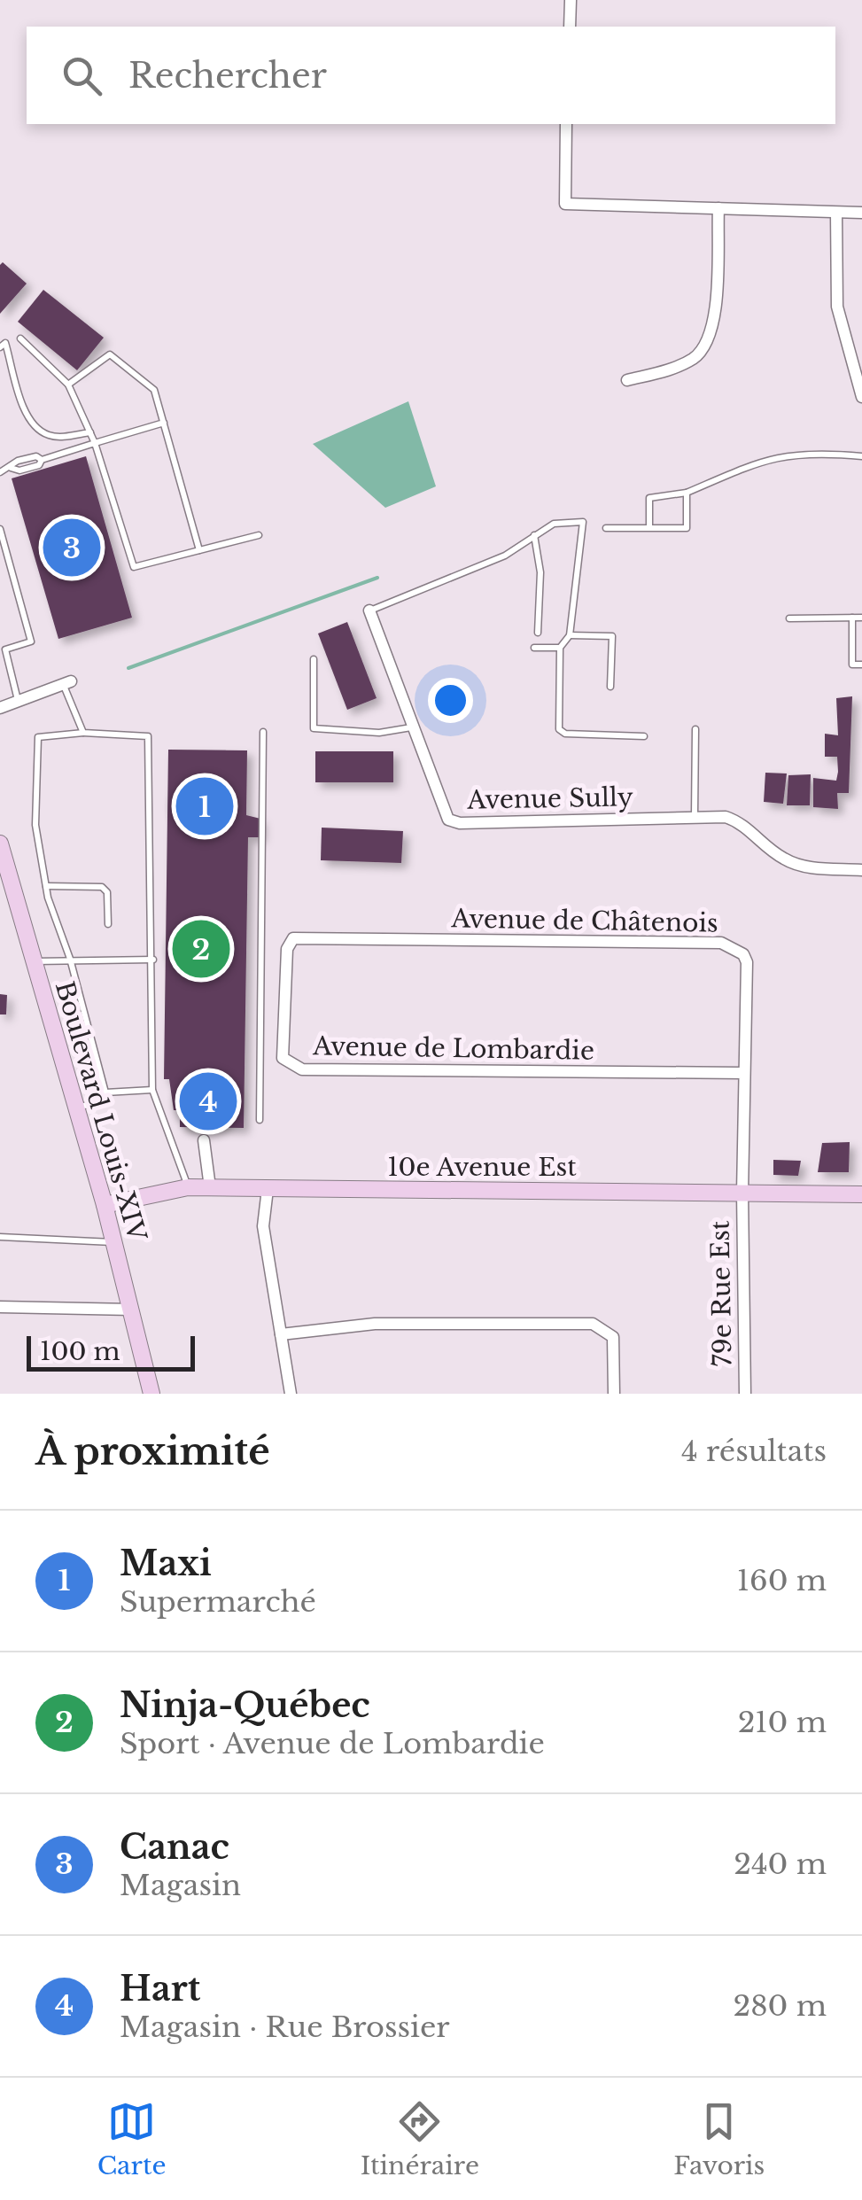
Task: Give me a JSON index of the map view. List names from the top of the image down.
{
  "streets": {
    "street": [
      "Avenue Sully",
      "Avenue de Châtenois",
      "Avenue de Lombardie",
      "Boulevard Louis-XIV",
      "10e Avenue Est",
      "79e Rue Est"
    ]
  },
  "crossings": [
    ["Avenue de Châtenois", "Avenue de Lombardie"],
    ["Avenue de Châtenois", "10e Avenue Est"],
    ["Avenue de Châtenois", "79e Rue Est"],
    ["Boulevard Louis-XIV", "10e Avenue Est"],
    ["10e Avenue Est", "79e Rue Est"]
  ],
  "scale_bar": "100 m",
  "page": {
    "search": "Rechercher",
    "pins": [
      "3",
      "1",
      "2",
      "4"
    ],
    "scale": "100 m",
    "heading": ["À proximité", "4 résultats"],
    "list": [
      {
        "mark": "1",
        "name": "Maxi",
        "note": "Supermarché",
        "value": "160 m"
      },
      {
        "mark": "2",
        "name": "Ninja-Québec",
        "note": "Sport · Avenue de Lombardie",
        "value": "210 m"
      },
      {
        "mark": "3",
        "name": "Canac",
        "note": "Magasin",
        "value": "240 m"
      },
      {
        "mark": "4",
        "name": "Hart",
        "note": "Magasin · Rue Brossier",
        "value": "280 m"
      }
    ],
    "nav": ["Carte", "Itinéraire", "Favoris"]
  }
}
